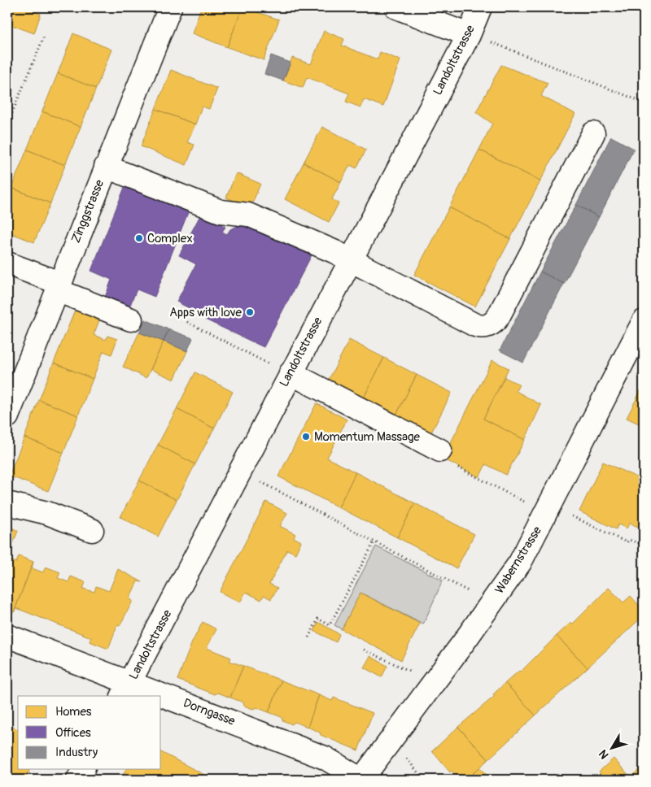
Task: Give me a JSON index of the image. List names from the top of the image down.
{
  "streets": {
    "street": [
      "Landoltstrasse",
      "Zinggstrasse",
      "Wabernstrasse",
      "Dorngasse"
    ]
  },
  "crossings": [
    ["Landoltstrasse", "Dorngasse"],
    ["Wabernstrasse", "Dorngasse"]
  ],
  "places": ["Complex", "Apps with love", "Momentum Massage"],
  "legend": ["Homes", "Offices", "Industry"],
  "north": "bottom left"
}
